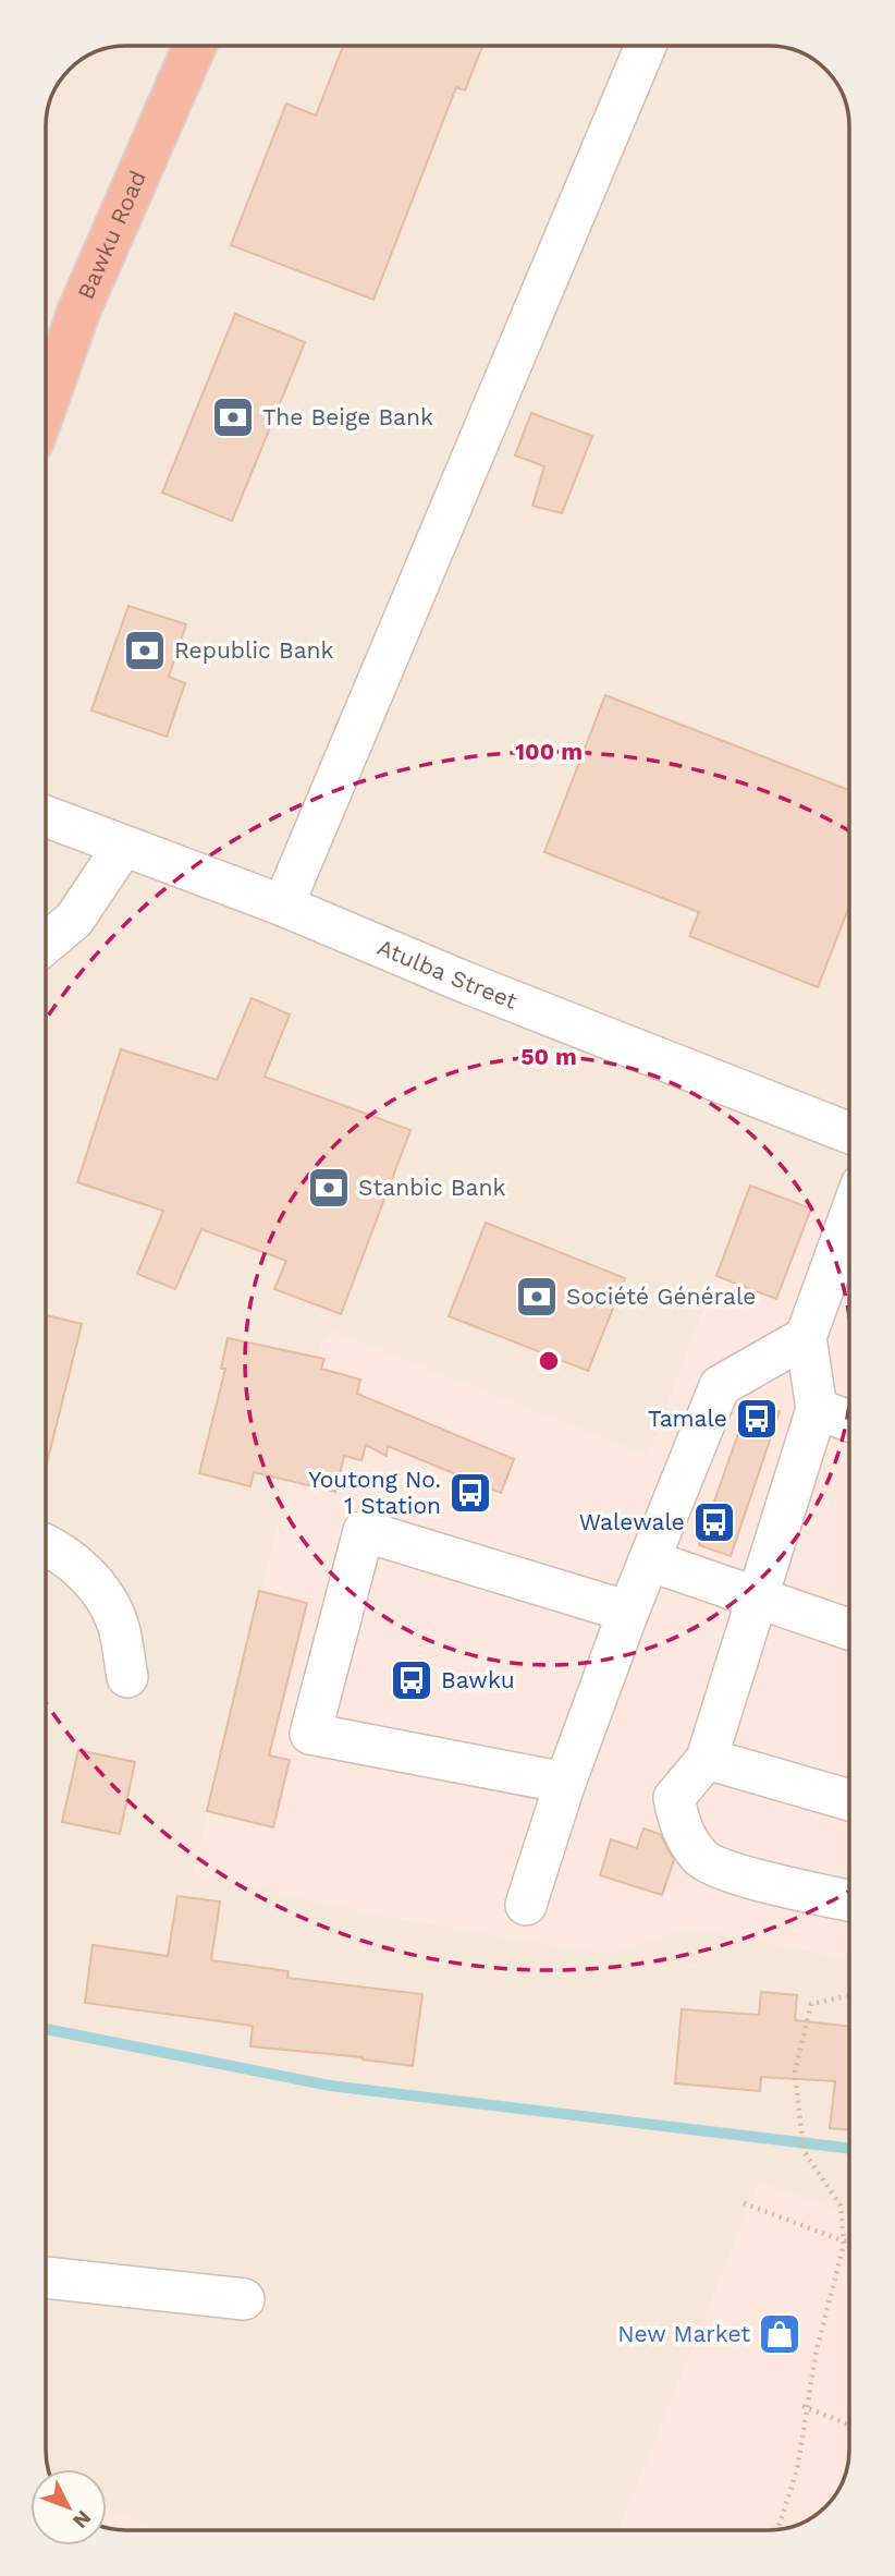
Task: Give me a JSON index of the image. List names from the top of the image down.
{
  "streets": {
    "highway": ["Bawku Road"],
    "street": ["Atulba Street"]
  },
  "places": {
    "bank": [
      "The Beige Bank",
      "Republic Bank",
      "Stanbic Bank",
      "Société Générale"
    ],
    "bus stop": [
      "Tamale",
      "Youtong No. 1 Station",
      "Walewale",
      "Bawku"
    ],
    "shop": ["New Market"]
  },
  "north": "bottom right",
  "rings": ["100 m", "50 m"]
}
